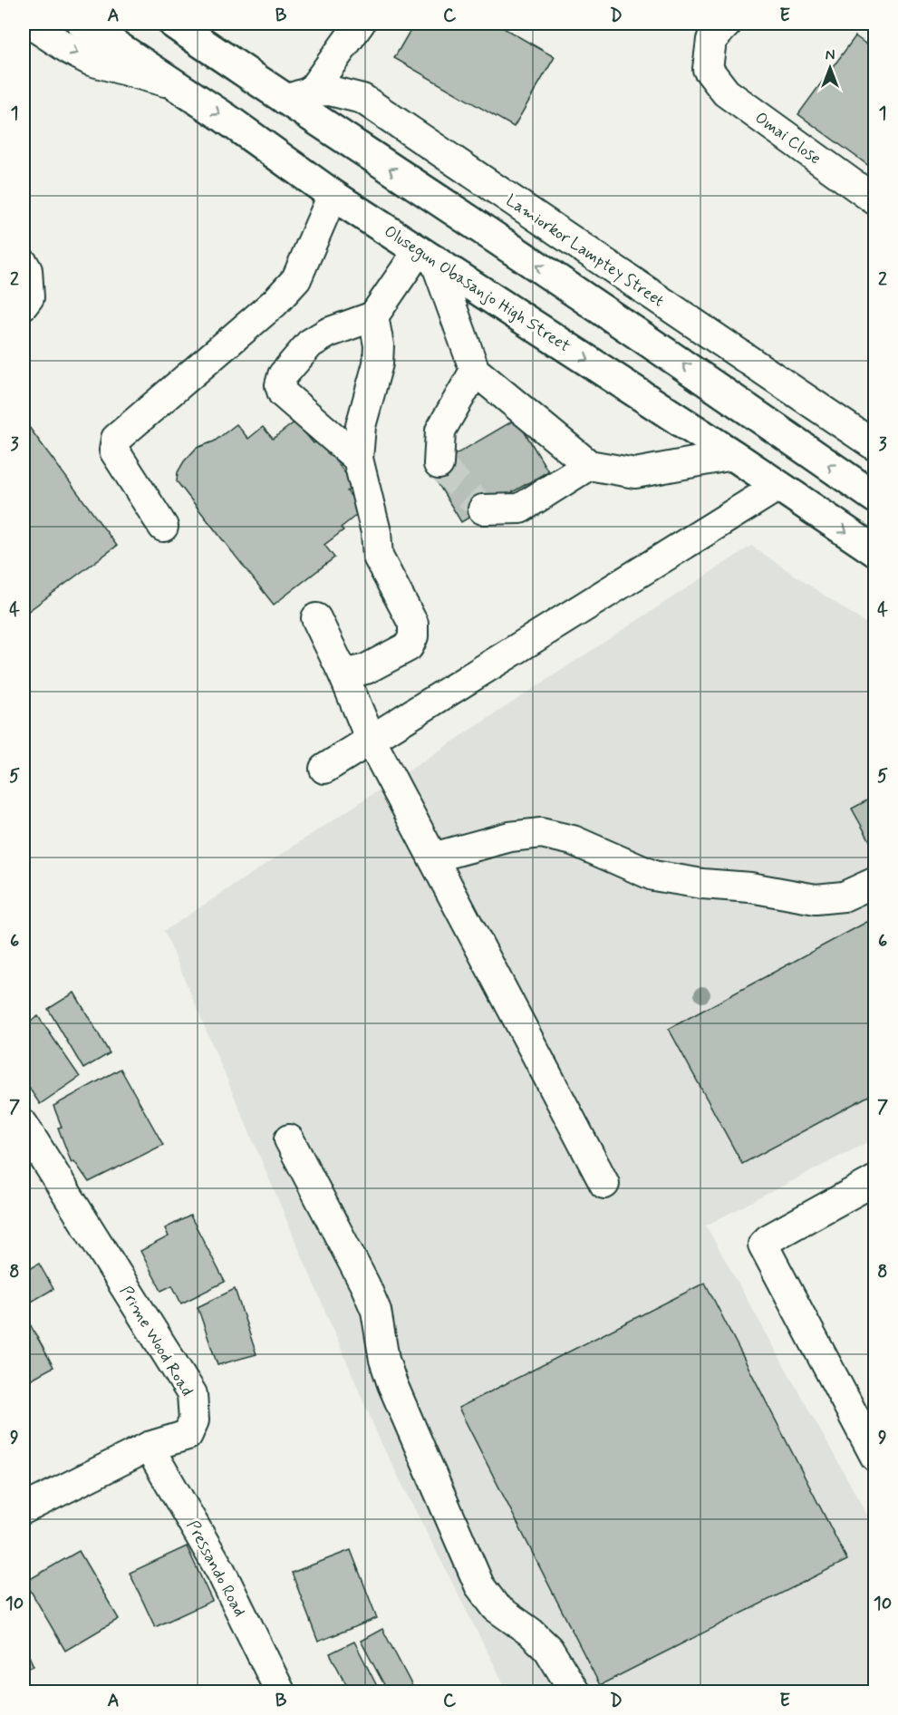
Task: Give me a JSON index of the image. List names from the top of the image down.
{
  "streets": {
    "main road": ["Olusegun Obasanjo High Street"],
    "street": [
      "Omai Close",
      "Lamiorkor Lamptey Street",
      "Prime Wood Road",
      "Pressando Road"
    ]
  },
  "crossings": [
    ["Prime Wood Road", "Pressando Road"]
  ],
  "north": "top",
  "grid": {
    "columns": [
      "A",
      "B",
      "C",
      "D",
      "E"
    ],
    "rows": [
      "1",
      "2",
      "3",
      "4",
      "5",
      "6",
      "7",
      "8",
      "9",
      "10"
    ]
  }
}
